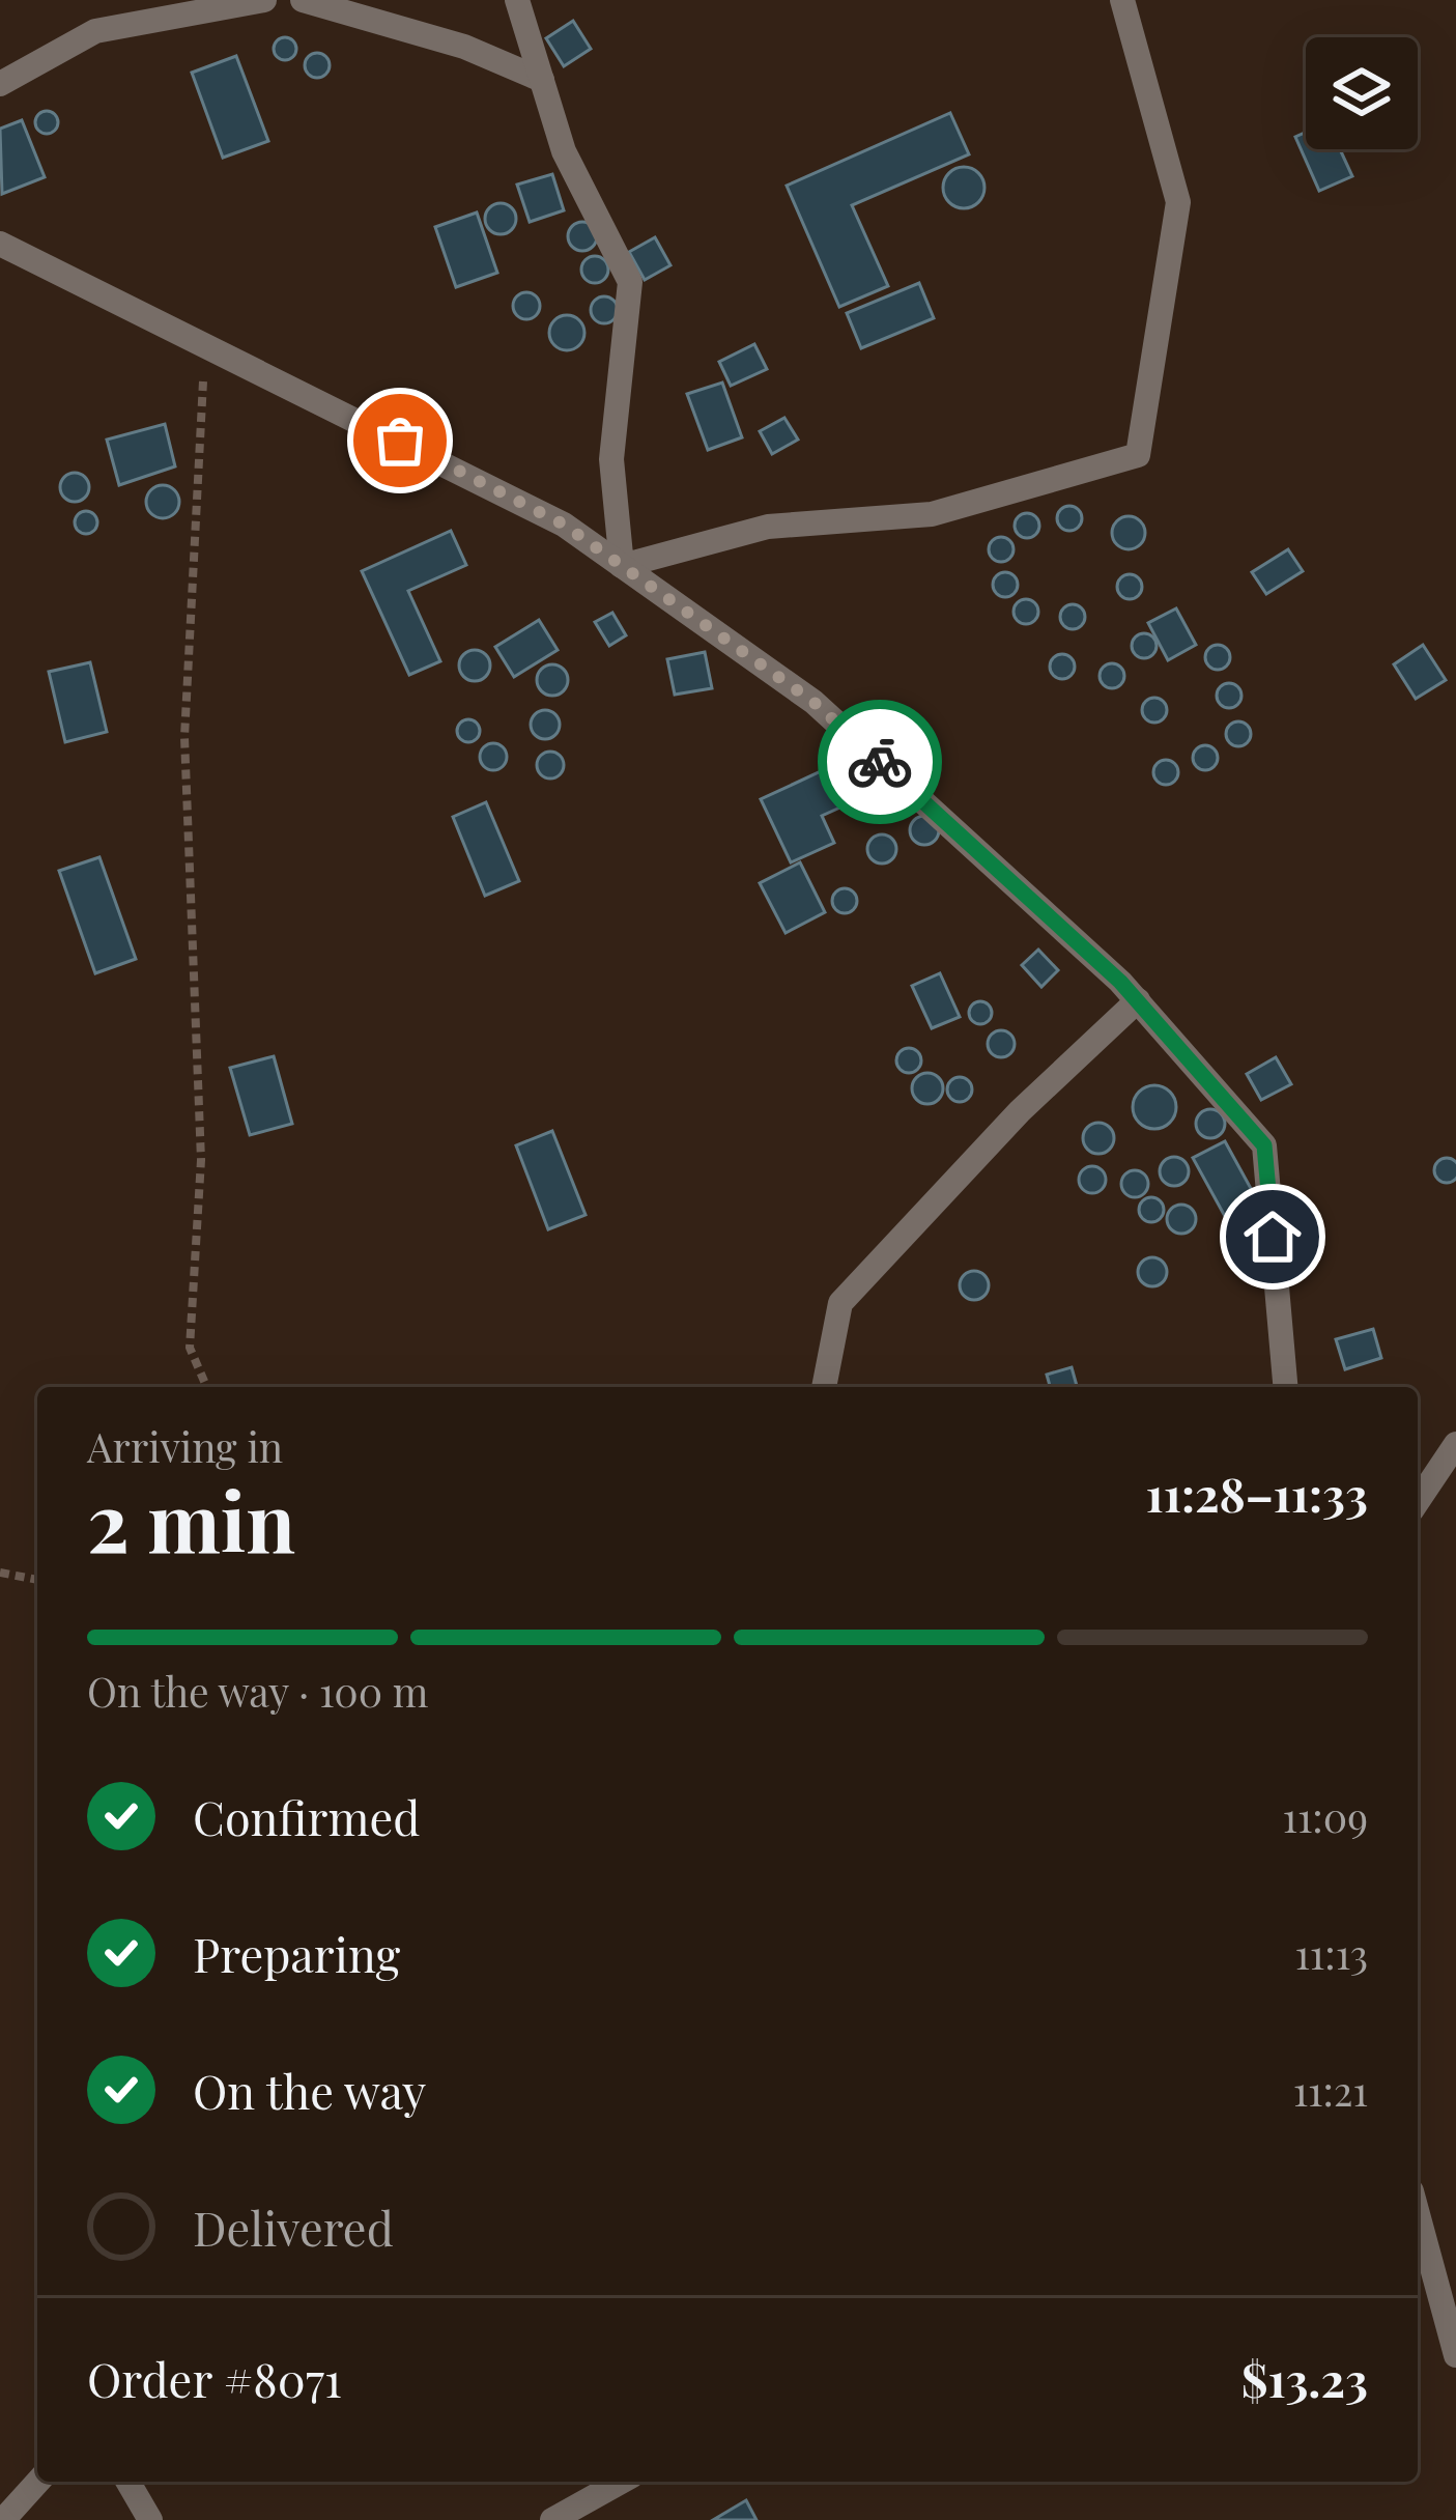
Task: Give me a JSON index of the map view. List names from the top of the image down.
{
  "page": {
    "heading": ["2 min", "Arriving in", "11:28–11:33"],
    "panel": ["Order #8071", "$13.23"],
    "bar": "On the way · 100 m",
    "list": [
      ["Confirmed", "11:09"],
      ["Preparing", "11:13"],
      ["On the way", "11:21"],
      "Delivered"
    ]
  }
}
